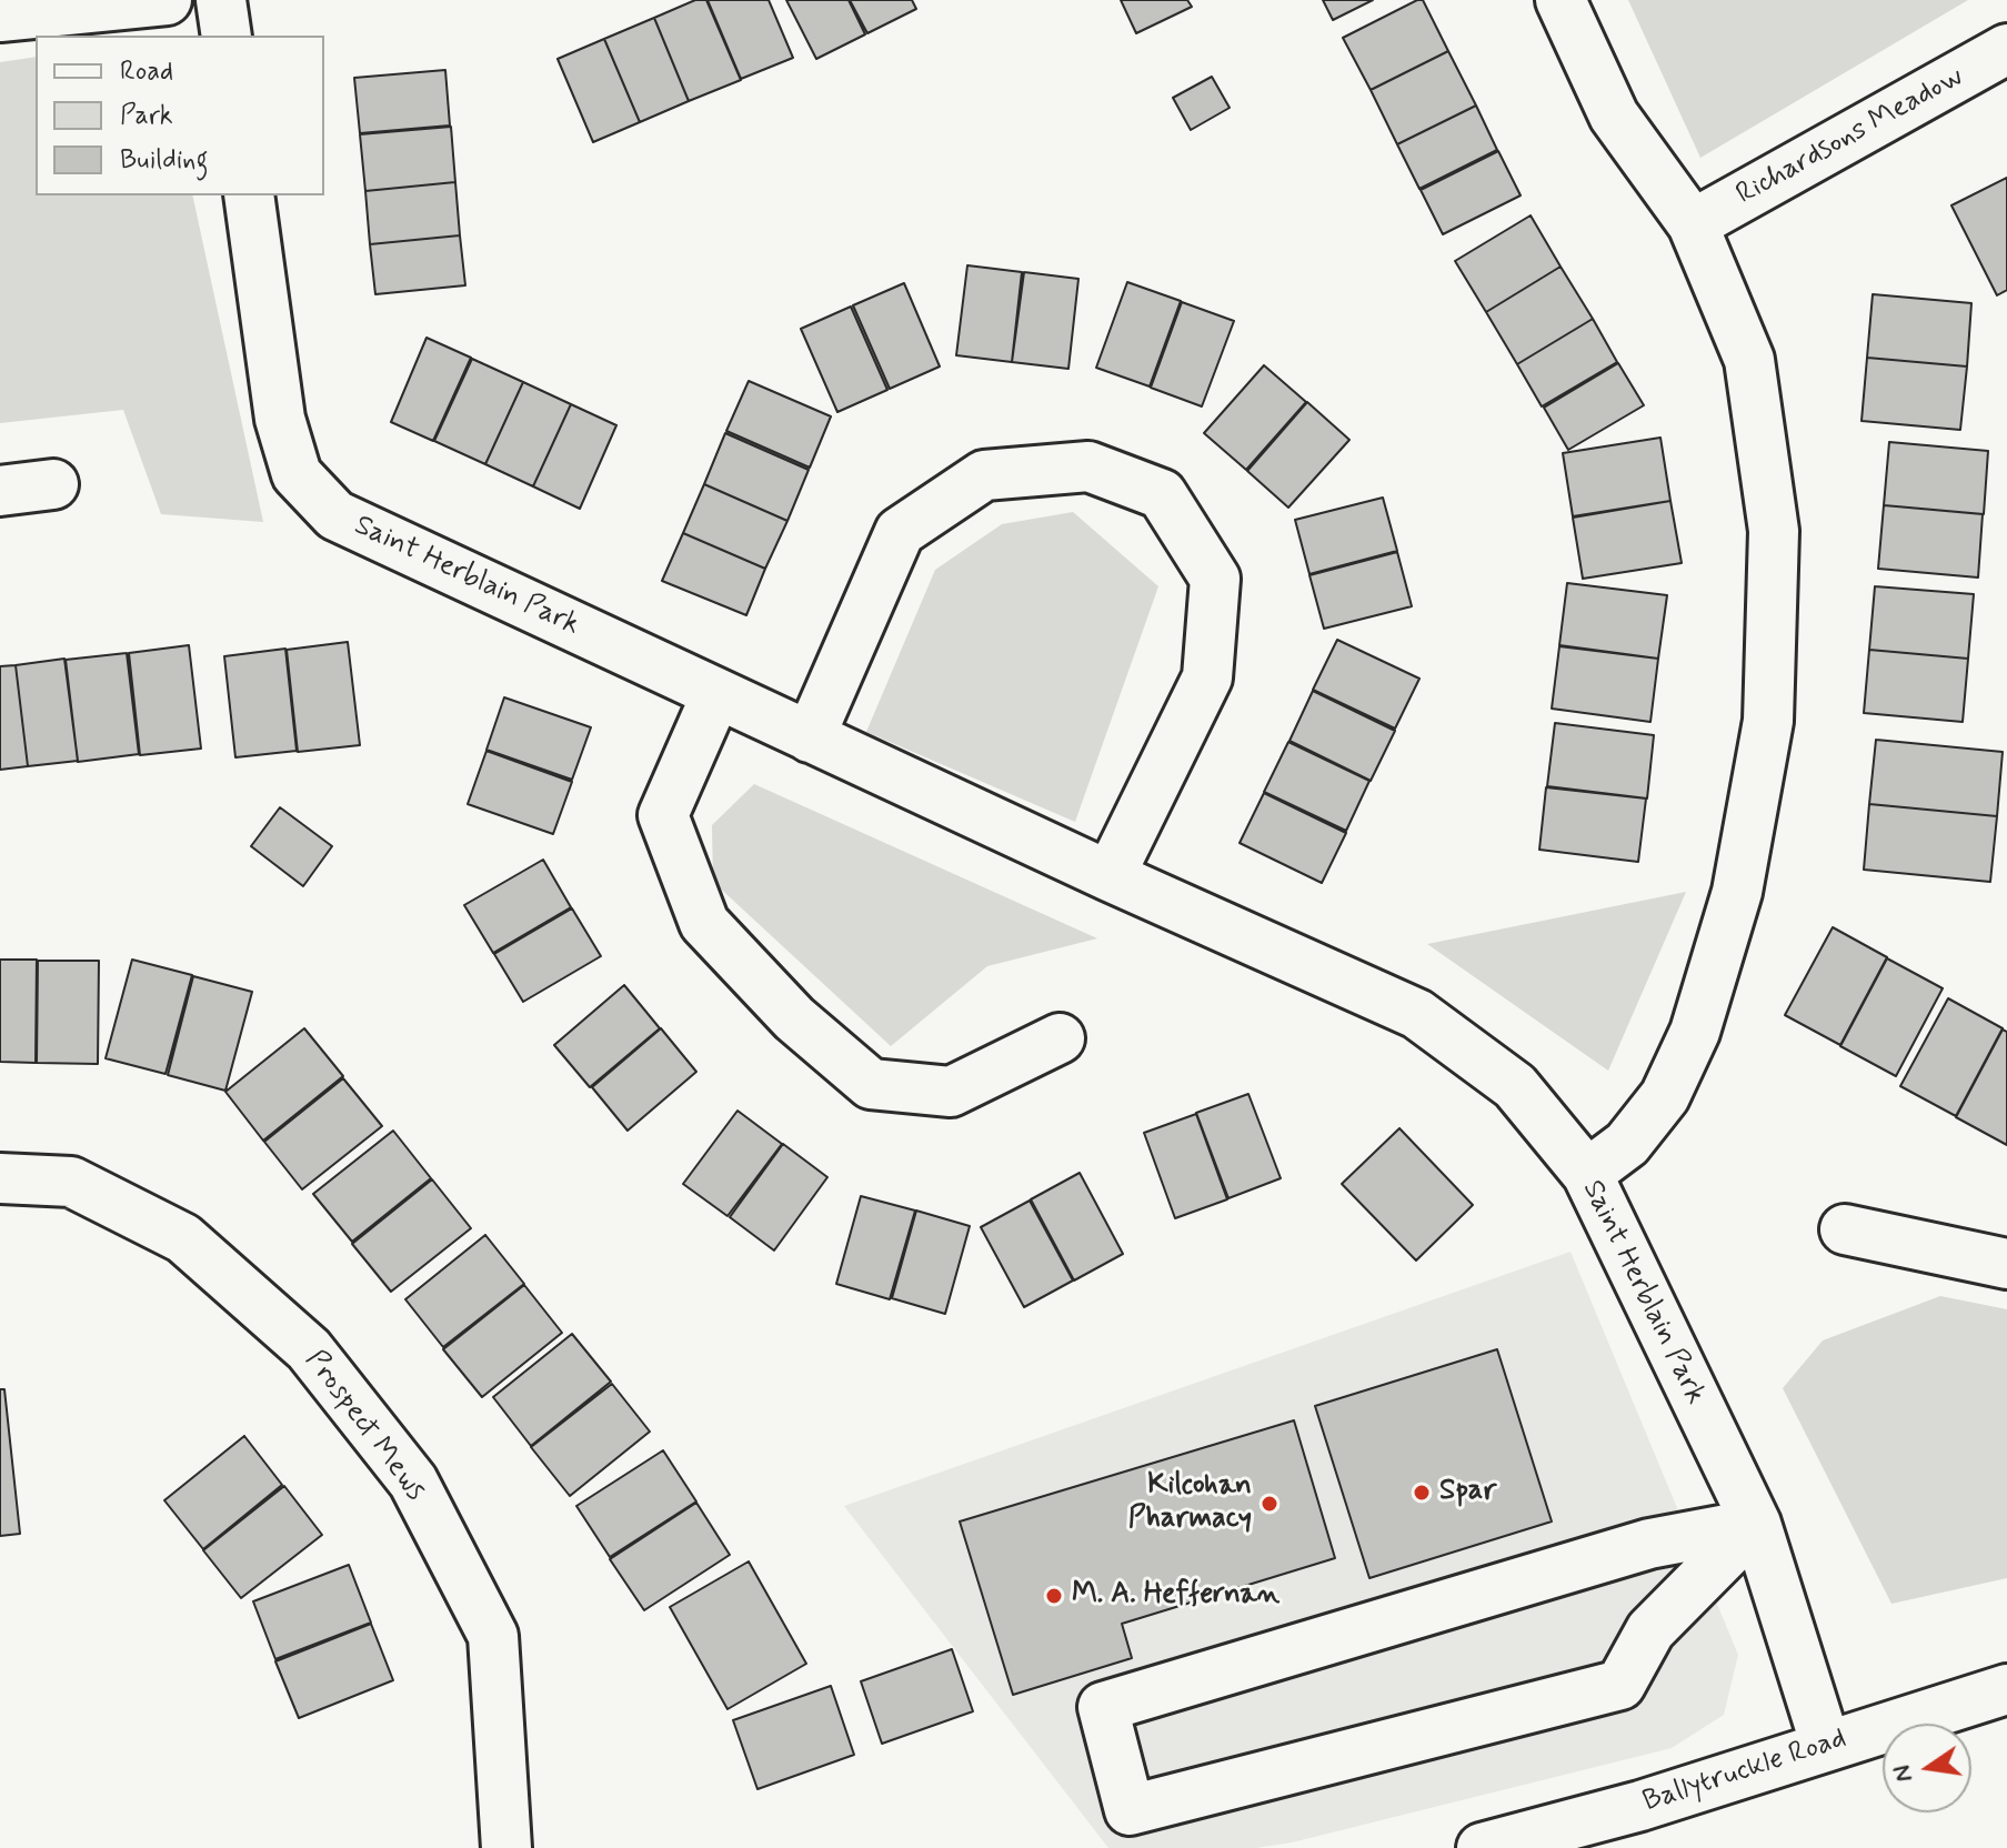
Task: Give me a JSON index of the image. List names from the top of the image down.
{
  "streets": {
    "street": [
      "Richardsons Meadow",
      "Saint Herblain Park",
      "Prospect Mews",
      "Ballytruckle Road"
    ]
  },
  "crossings": [
    ["Saint Herblain Park", "Ballytruckle Road"]
  ],
  "places": ["Spar", "Kilcohan Pharmacy", "M. A. Heffernan"],
  "legend": ["Road", "Park", "Building"],
  "north": "left"
}
